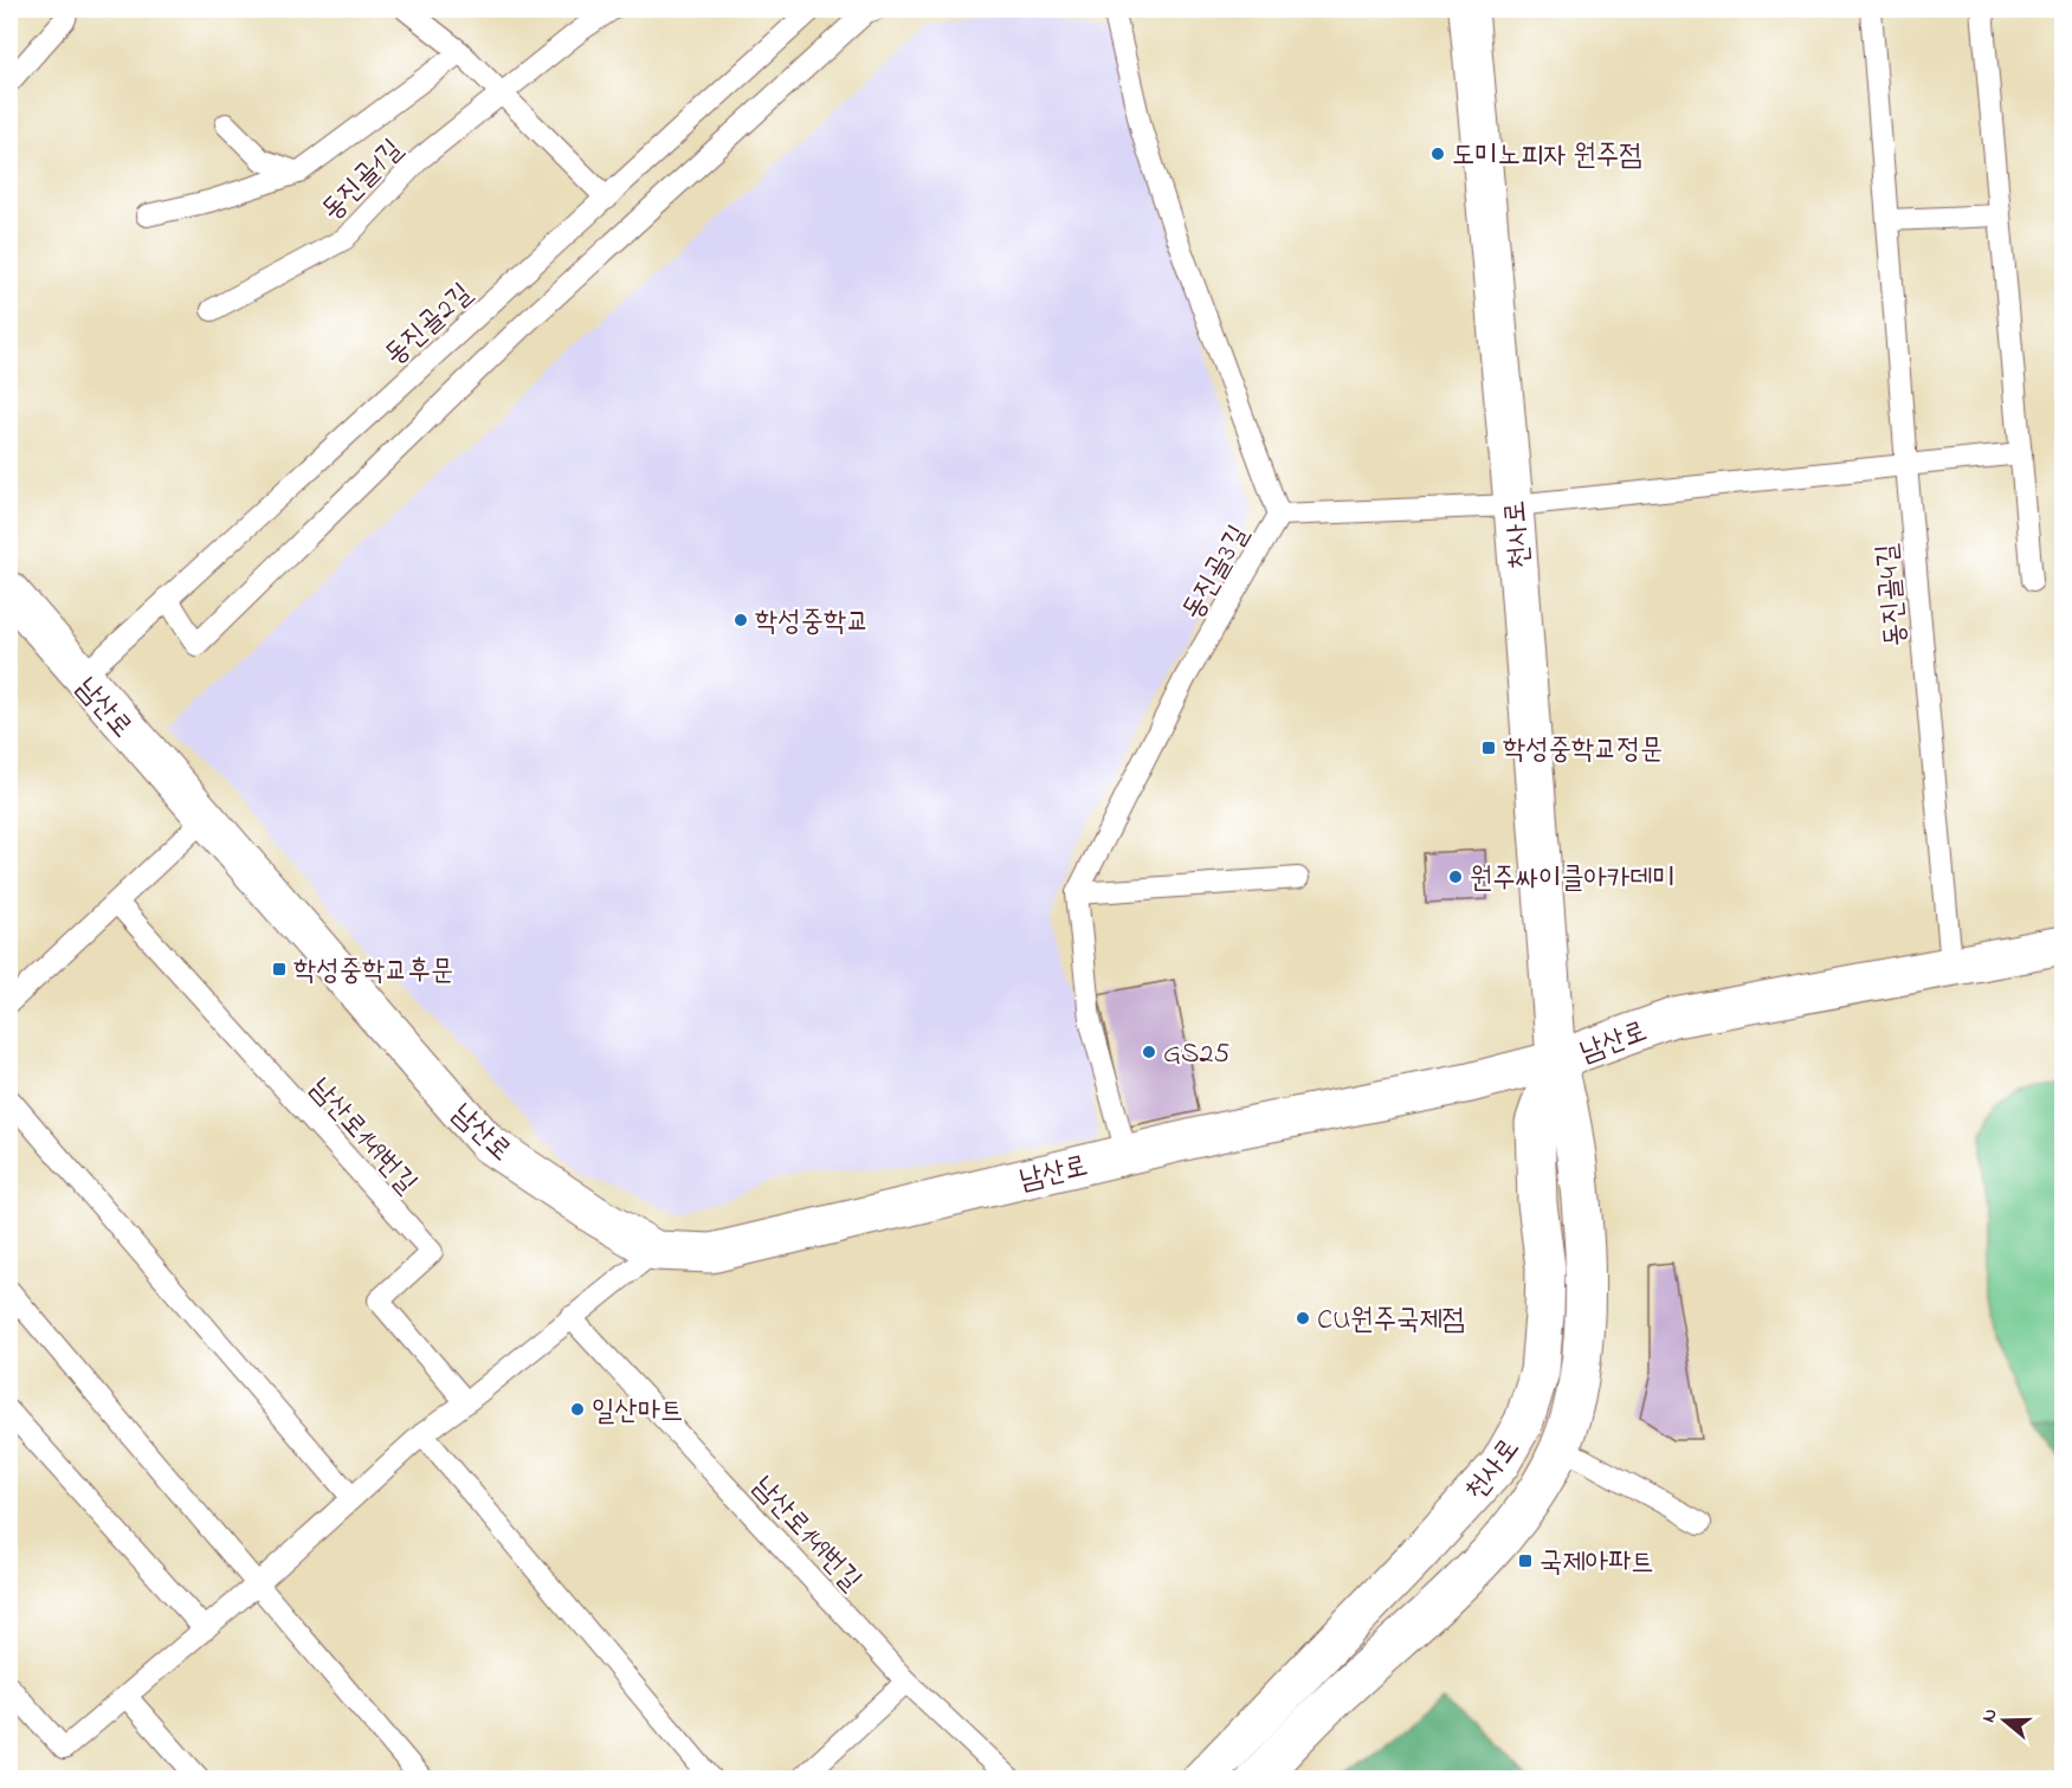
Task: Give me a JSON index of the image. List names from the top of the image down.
{
  "streets": {
    "street": ["천사로", "남산로"],
    "lane": [
      "동진골1길",
      "동진골2길",
      "동진골3길",
      "동진골4길",
      "남산로149번길"
    ]
  },
  "crossings": [
    ["동진골2길", "남산로"],
    ["천사로", "남산로"],
    ["동진골4길", "남산로"]
  ],
  "places": {
    "other": [
      "도미노피자 원주점",
      "학성중학교",
      "원주싸이클아카데미",
      "GS25",
      "CU원주국제점",
      "일산마트"
    ],
    "transit": ["학성중학교정문", "학성중학교후문", "국제아파트"]
  },
  "north": "left"
}
